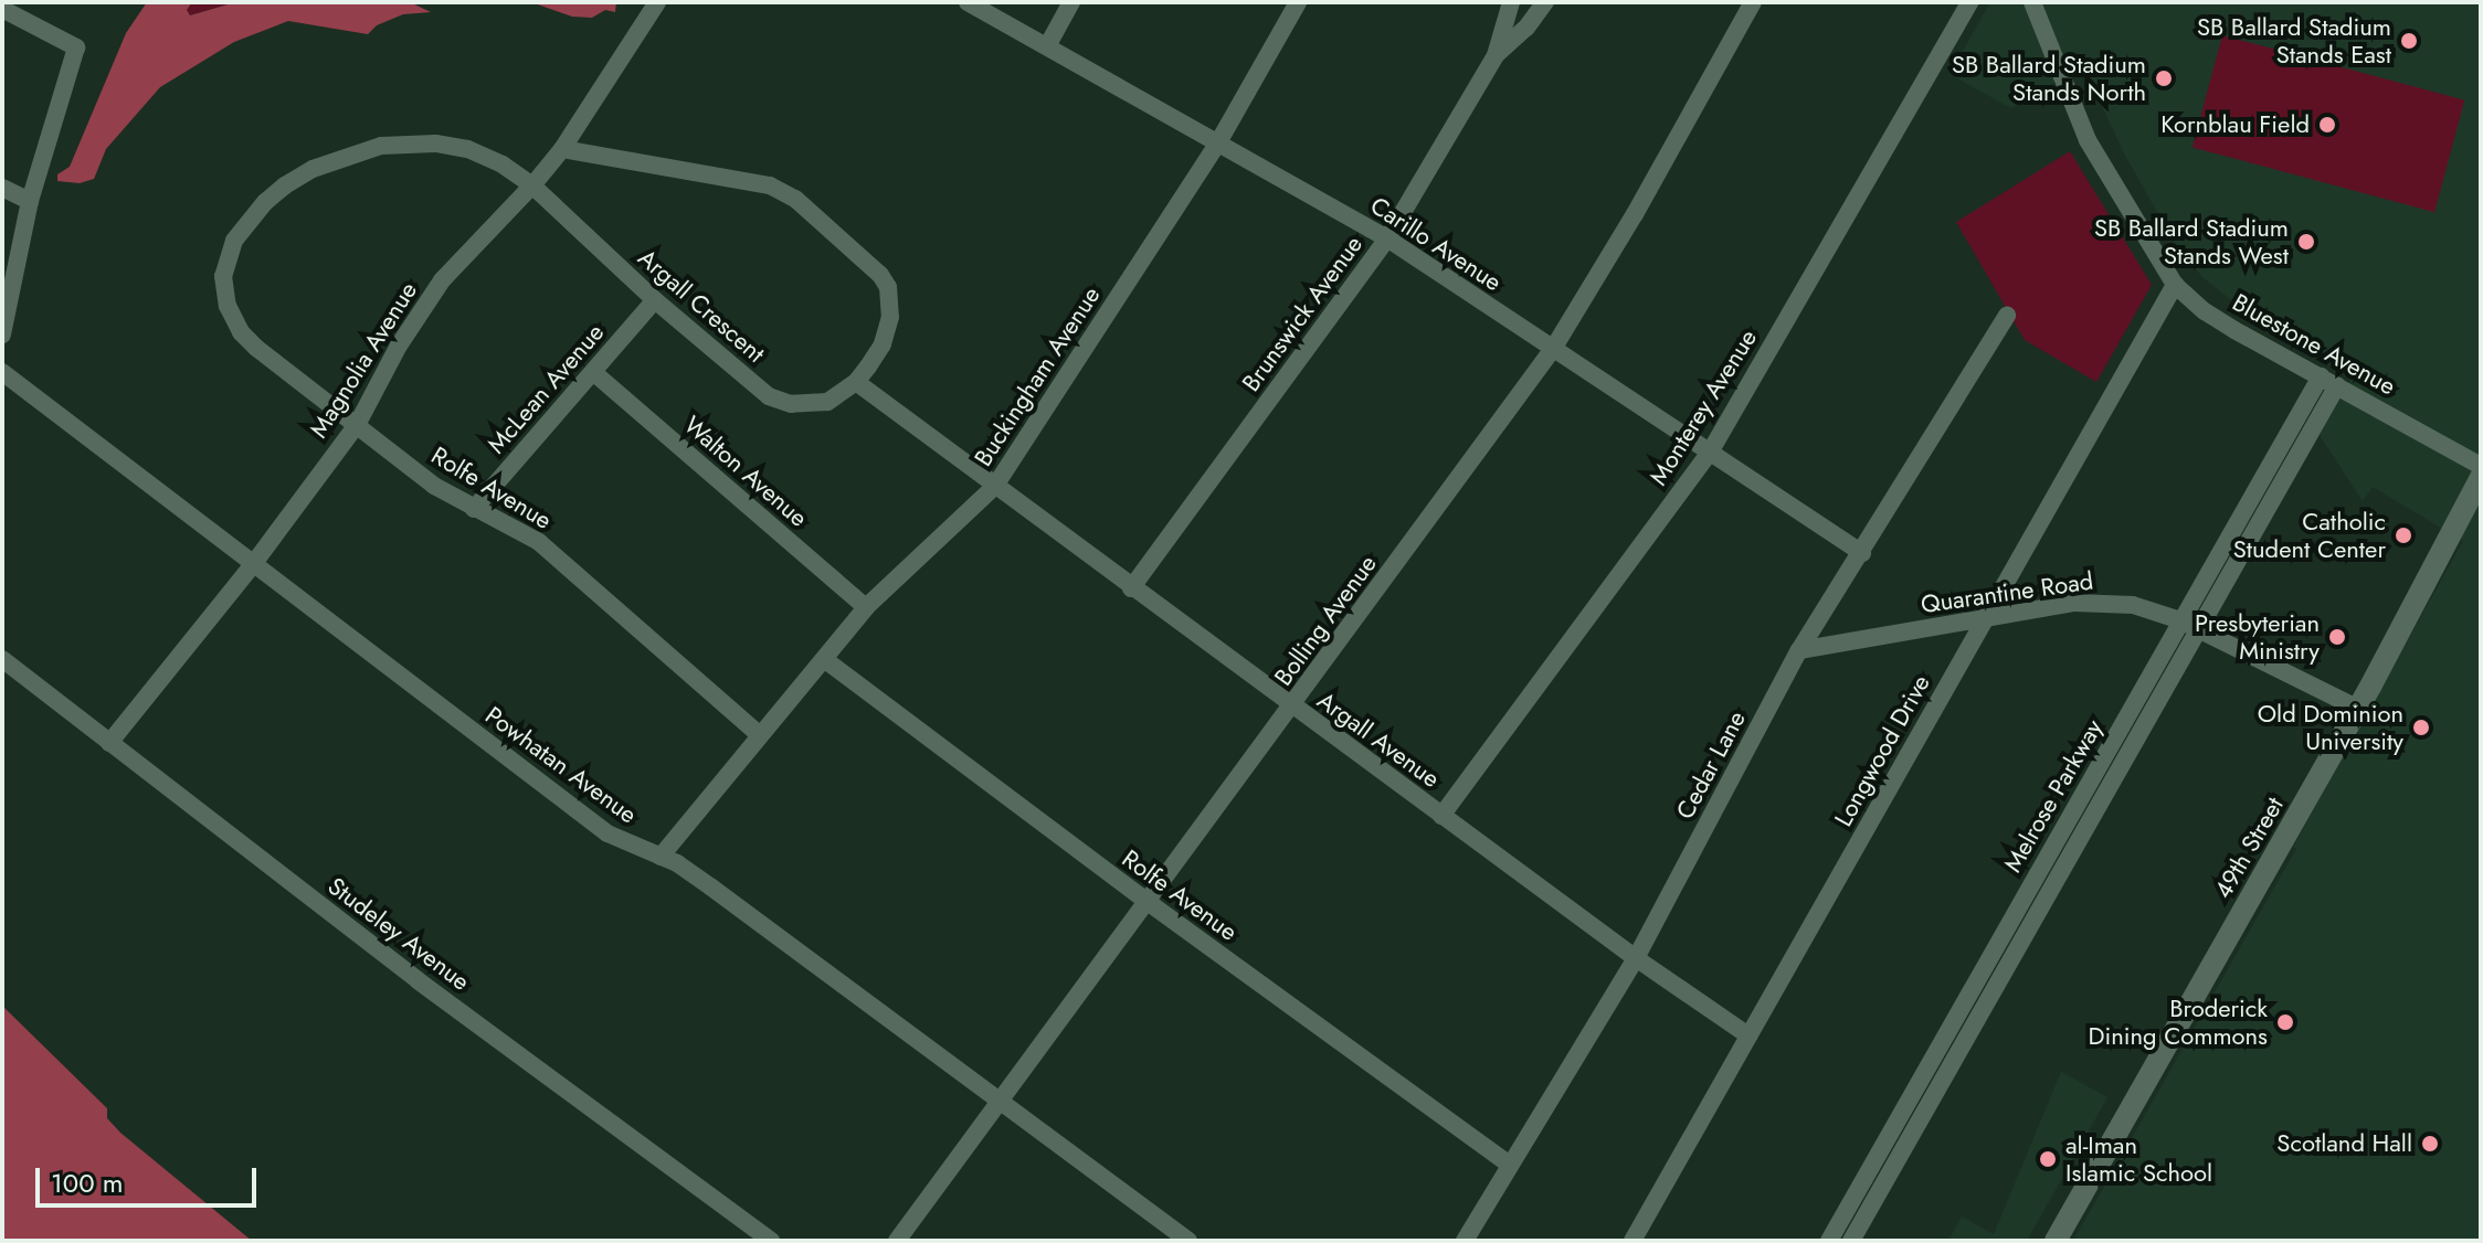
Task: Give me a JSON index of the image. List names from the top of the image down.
{
  "streets": {
    "street": [
      "Carillo Avenue",
      "Argall Crescent",
      "Brunswick Avenue",
      "Bluestone Avenue",
      "Magnolia Avenue",
      "Buckingham Avenue",
      "McLean Avenue",
      "Monterey Avenue",
      "Walton Avenue",
      "Rolfe Avenue",
      "Quarantine Road",
      "Bolling Avenue",
      "Argall Avenue",
      "Longwood Drive",
      "Powhatan Avenue",
      "Cedar Lane",
      "Melrose Parkway",
      "49th Street",
      "Studeley Avenue"
    ]
  },
  "crossings": [
    ["Carillo Avenue", "Brunswick Avenue"],
    ["Carillo Avenue", "Buckingham Avenue"],
    ["Carillo Avenue", "Monterey Avenue"],
    ["Carillo Avenue", "Bolling Avenue"],
    ["Carillo Avenue", "Cedar Lane"],
    ["Argall Crescent", "Magnolia Avenue"],
    ["Argall Crescent", "McLean Avenue"],
    ["Argall Crescent", "Rolfe Avenue"],
    ["Argall Crescent", "Argall Avenue"],
    ["Brunswick Avenue", "Argall Avenue"],
    ["Bluestone Avenue", "Longwood Drive"],
    ["Bluestone Avenue", "Melrose Parkway"],
    ["Magnolia Avenue", "Rolfe Avenue"],
    ["Magnolia Avenue", "Powhatan Avenue"],
    ["Magnolia Avenue", "Studeley Avenue"],
    ["Buckingham Avenue", "Walton Avenue"],
    ["Buckingham Avenue", "Rolfe Avenue"],
    ["Buckingham Avenue", "Argall Avenue"],
    ["Buckingham Avenue", "Powhatan Avenue"],
    ["McLean Avenue", "Walton Avenue"],
    ["McLean Avenue", "Rolfe Avenue"],
    ["Monterey Avenue", "Argall Avenue"],
    ["Rolfe Avenue", "Bolling Avenue"],
    ["Rolfe Avenue", "Cedar Lane"],
    ["Quarantine Road", "Longwood Drive"],
    ["Quarantine Road", "Cedar Lane"],
    ["Quarantine Road", "Melrose Parkway"],
    ["Quarantine Road", "49th Street"],
    ["Bolling Avenue", "Argall Avenue"],
    ["Bolling Avenue", "Powhatan Avenue"],
    ["Argall Avenue", "Longwood Drive"],
    ["Argall Avenue", "Cedar Lane"]
  ],
  "places": [
    "SB Ballard Stadium Stands East",
    "SB Ballard Stadium Stands North",
    "Kornblau Field",
    "SB Ballard Stadium Stands West",
    "Catholic Student Center",
    "Presbyterian Ministry",
    "Old Dominion University",
    "Broderick Dining Commons",
    "Scotland Hall",
    "al-Iman Islamic School"
  ],
  "scale_bar": "100 m"
}
